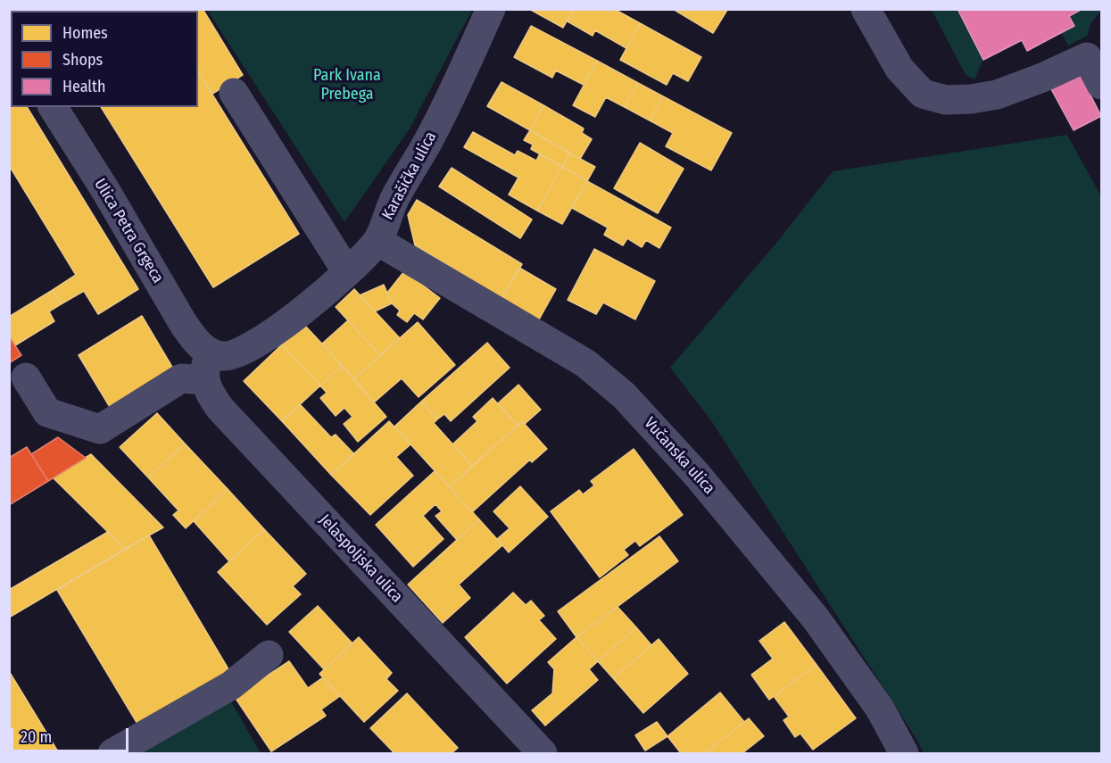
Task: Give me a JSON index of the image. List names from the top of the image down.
{
  "streets": {
    "street": [
      "Karašička ulica",
      "Ulica Petra Grgeca",
      "Vučanska ulica",
      "Jelaspoljska ulica"
    ]
  },
  "crossings": [
    ["Karašička ulica", "Ulica Petra Grgeca"],
    ["Karašička ulica", "Vučanska ulica"],
    ["Karašička ulica", "Jelaspoljska ulica"],
    ["Ulica Petra Grgeca", "Jelaspoljska ulica"]
  ],
  "parks": ["Park Ivana Prebega"],
  "legend": ["Homes", "Shops", "Health"],
  "scale_bar": "20 m"
}
